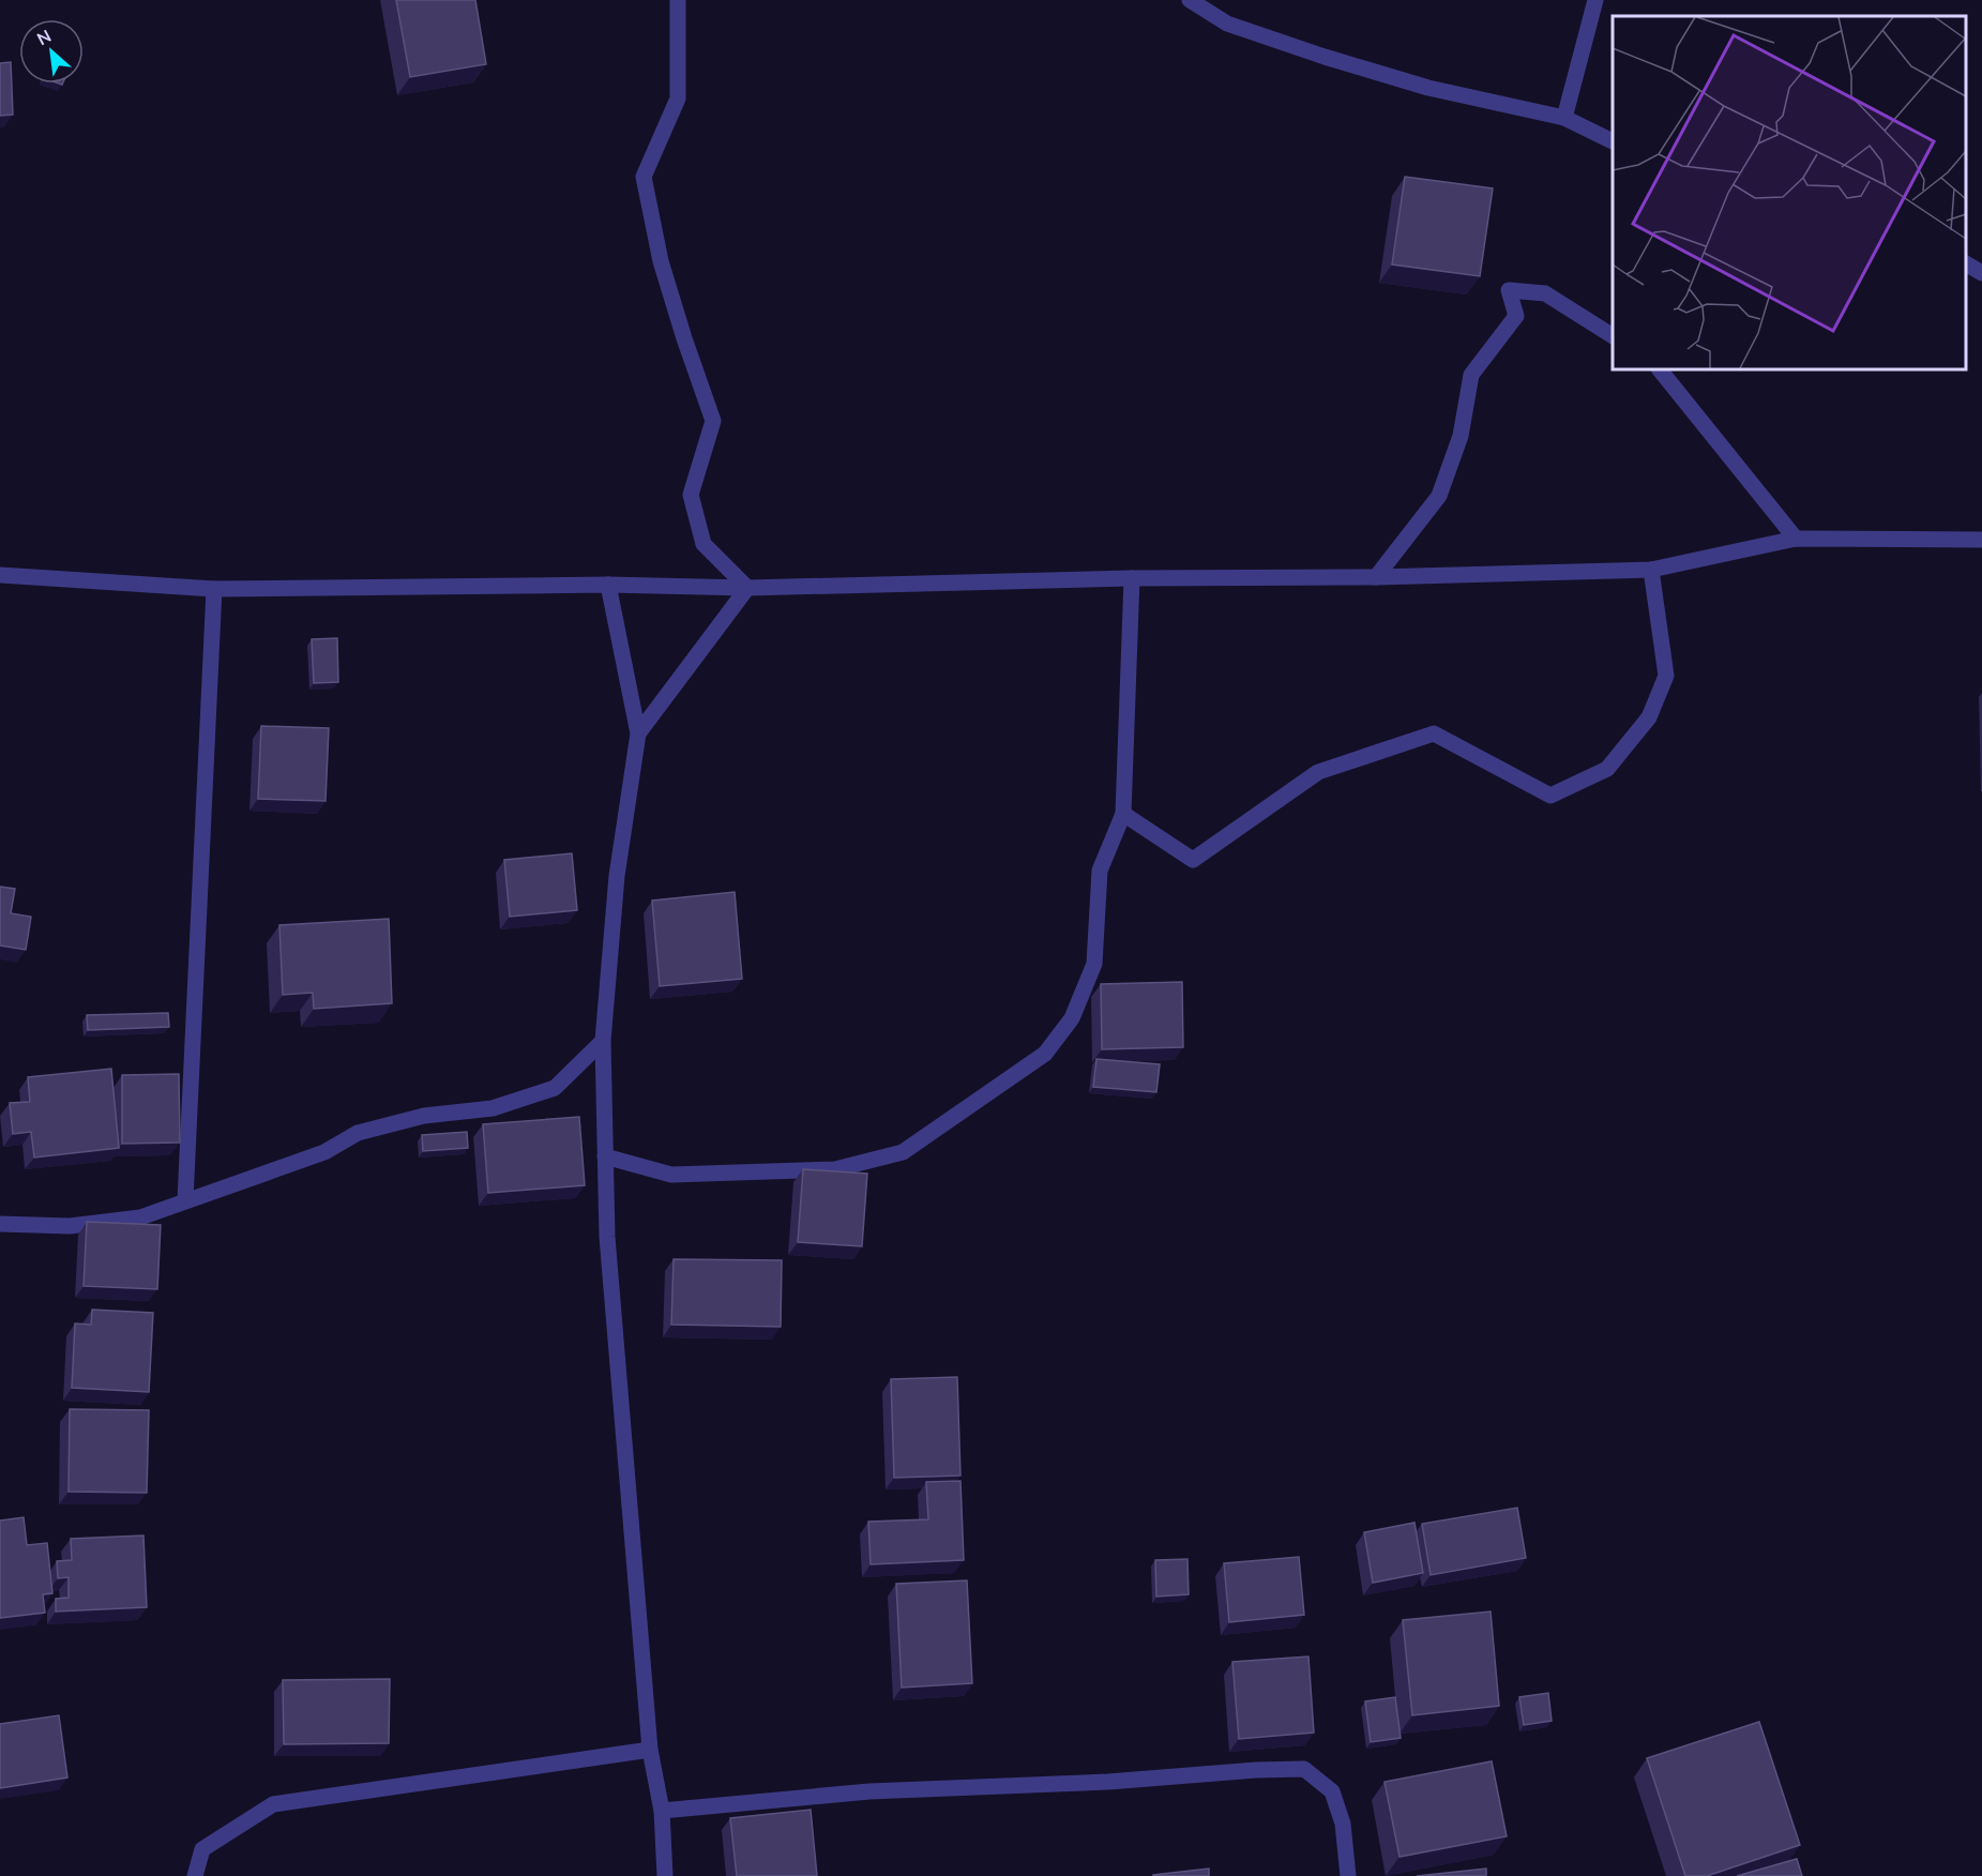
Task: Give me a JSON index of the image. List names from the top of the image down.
{
  "north": "top left"
}
